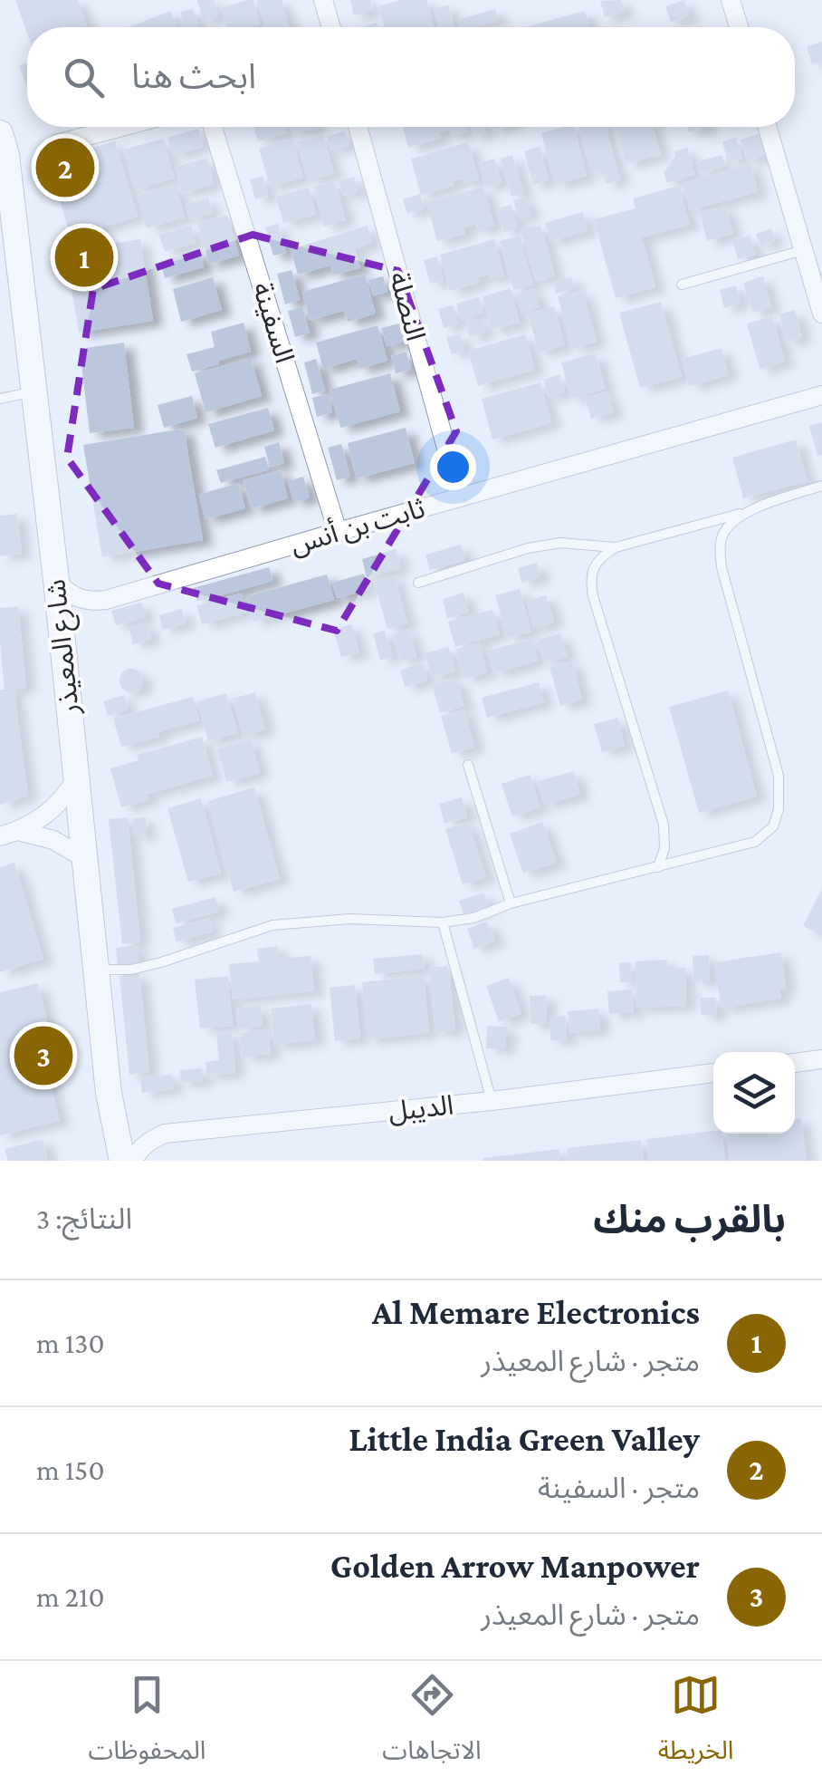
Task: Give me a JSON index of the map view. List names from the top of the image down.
{
  "streets": {
    "street": [
      "النصلة",
      "السفينة",
      "ثابت بن أنس",
      "شارع المعيذر",
      "الديبل"
    ]
  },
  "crossings": [
    ["النصلة", "ثابت بن أنس"],
    ["السفينة", "ثابت بن أنس"],
    ["ثابت بن أنس", "شارع المعيذر"]
  ],
  "page": {
    "search": "ابحث هنا",
    "pins": ["2", "1", "3"],
    "heading": ["بالقرب منك", "النتائج: 3"],
    "list": [
      {
        "mark": "1",
        "name": "Al Memare Electronics",
        "note": "متجر · شارع المعيذر",
        "value": "130 m"
      },
      {
        "mark": "2",
        "name": "Little India Green Valley",
        "note": "متجر · السفينة",
        "value": "150 m"
      },
      {
        "mark": "3",
        "name": "Golden Arrow Manpower",
        "note": "متجر · شارع المعيذر",
        "value": "210 m"
      }
    ],
    "nav": ["الخريطة", "الاتجاهات", "المحفوظات"]
  }
}
